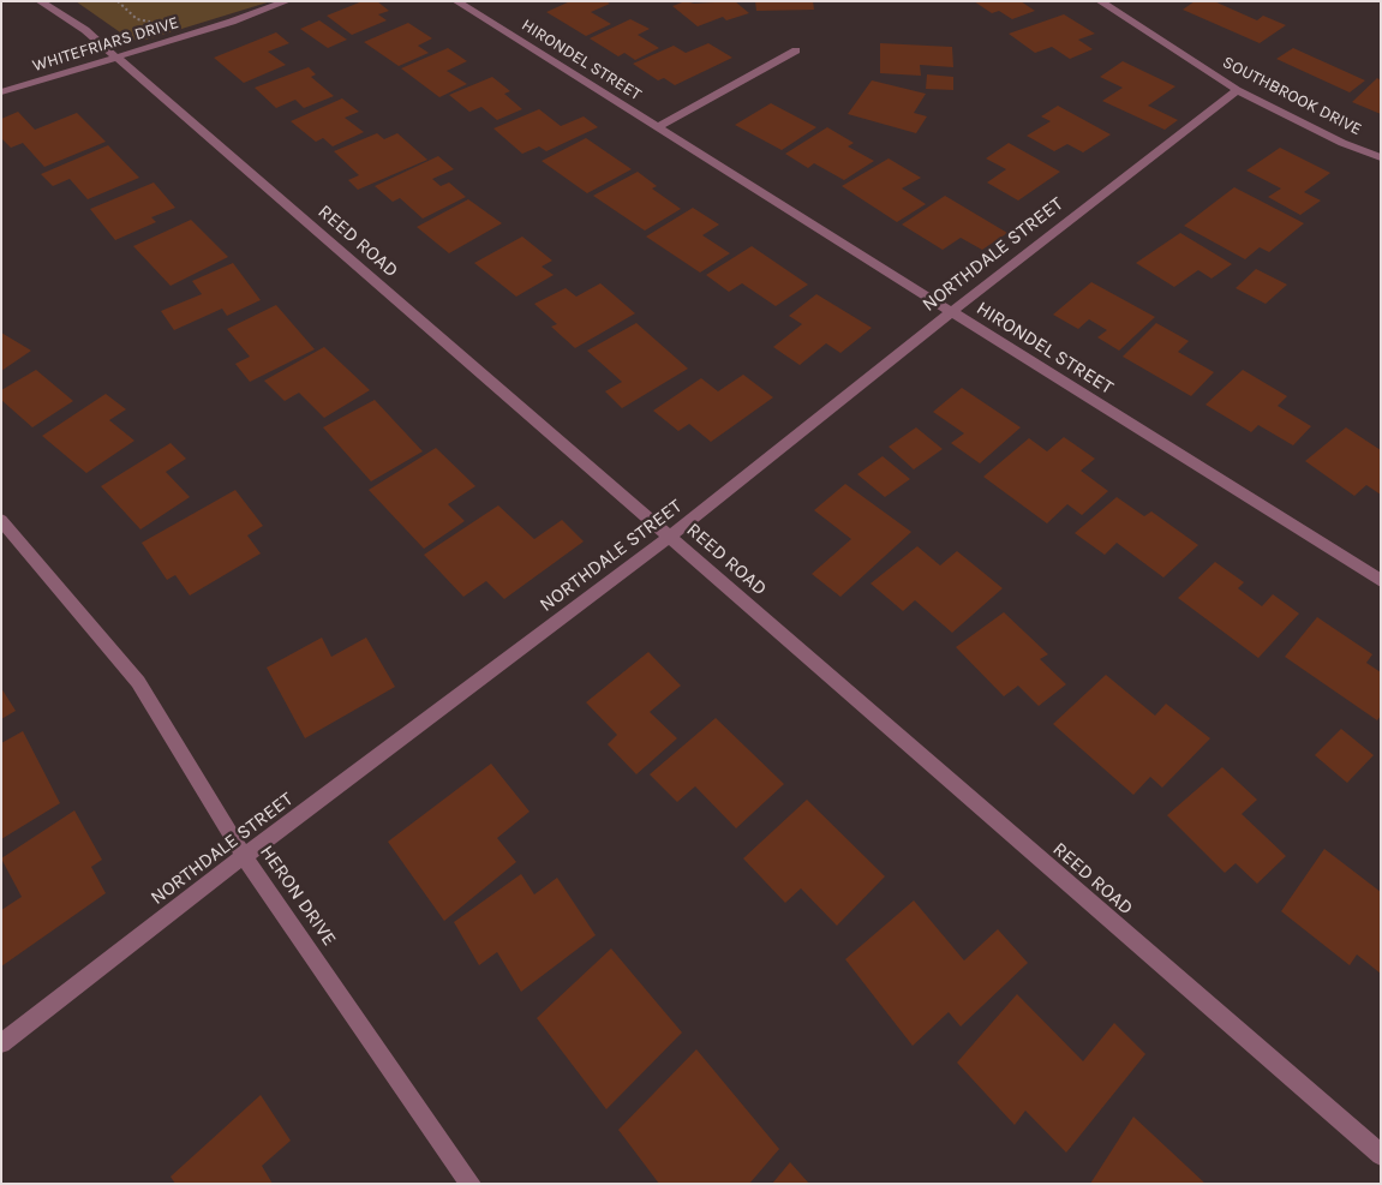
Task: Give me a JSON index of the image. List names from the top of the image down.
{
  "streets": {
    "street": [
      "WHITEFRIARS DRIVE",
      "HIRONDEL STREET",
      "SOUTHBROOK DRIVE",
      "REED ROAD",
      "NORTHDALE STREET",
      "HERON DRIVE"
    ]
  },
  "crossings": [
    ["WHITEFRIARS DRIVE", "REED ROAD"],
    ["HIRONDEL STREET", "NORTHDALE STREET"],
    ["SOUTHBROOK DRIVE", "NORTHDALE STREET"],
    ["REED ROAD", "NORTHDALE STREET"],
    ["NORTHDALE STREET", "HERON DRIVE"]
  ]
}
